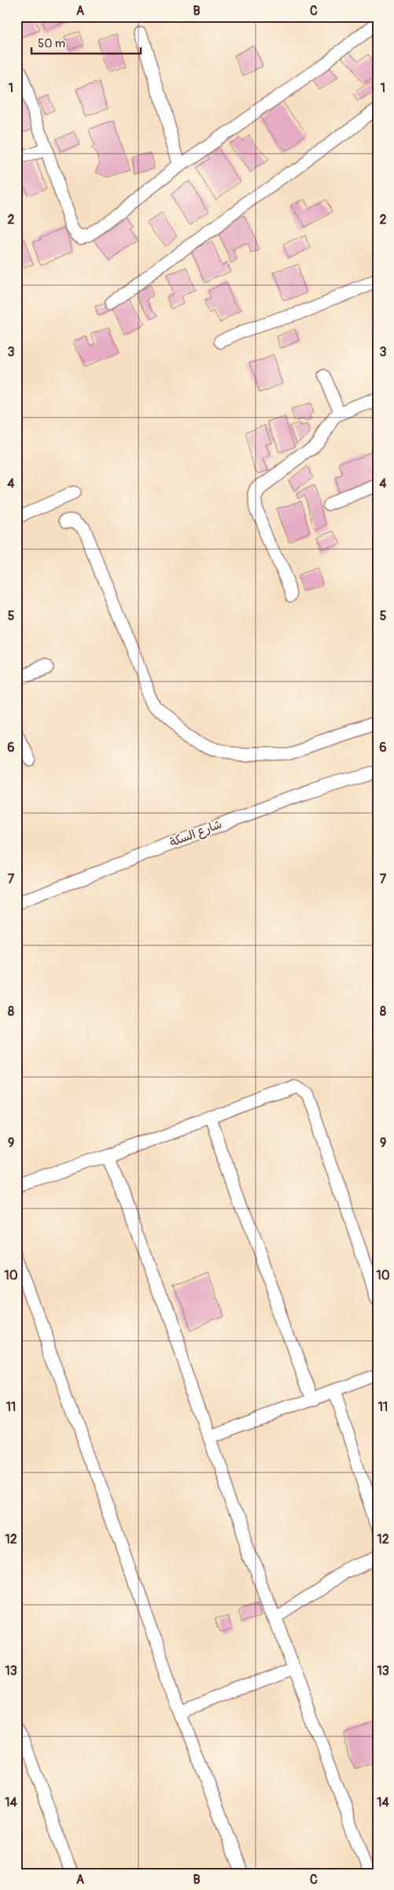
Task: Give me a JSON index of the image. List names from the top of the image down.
{
  "streets": {
    "street": ["شارع السكة"]
  },
  "scale_bar": "50 m",
  "grid": {
    "columns": ["A", "B", "C"],
    "rows": [
      "1",
      "2",
      "3",
      "4",
      "5",
      "6",
      "7",
      "8",
      "9",
      "10",
      "11",
      "12",
      "13",
      "14"
    ]
  }
}
